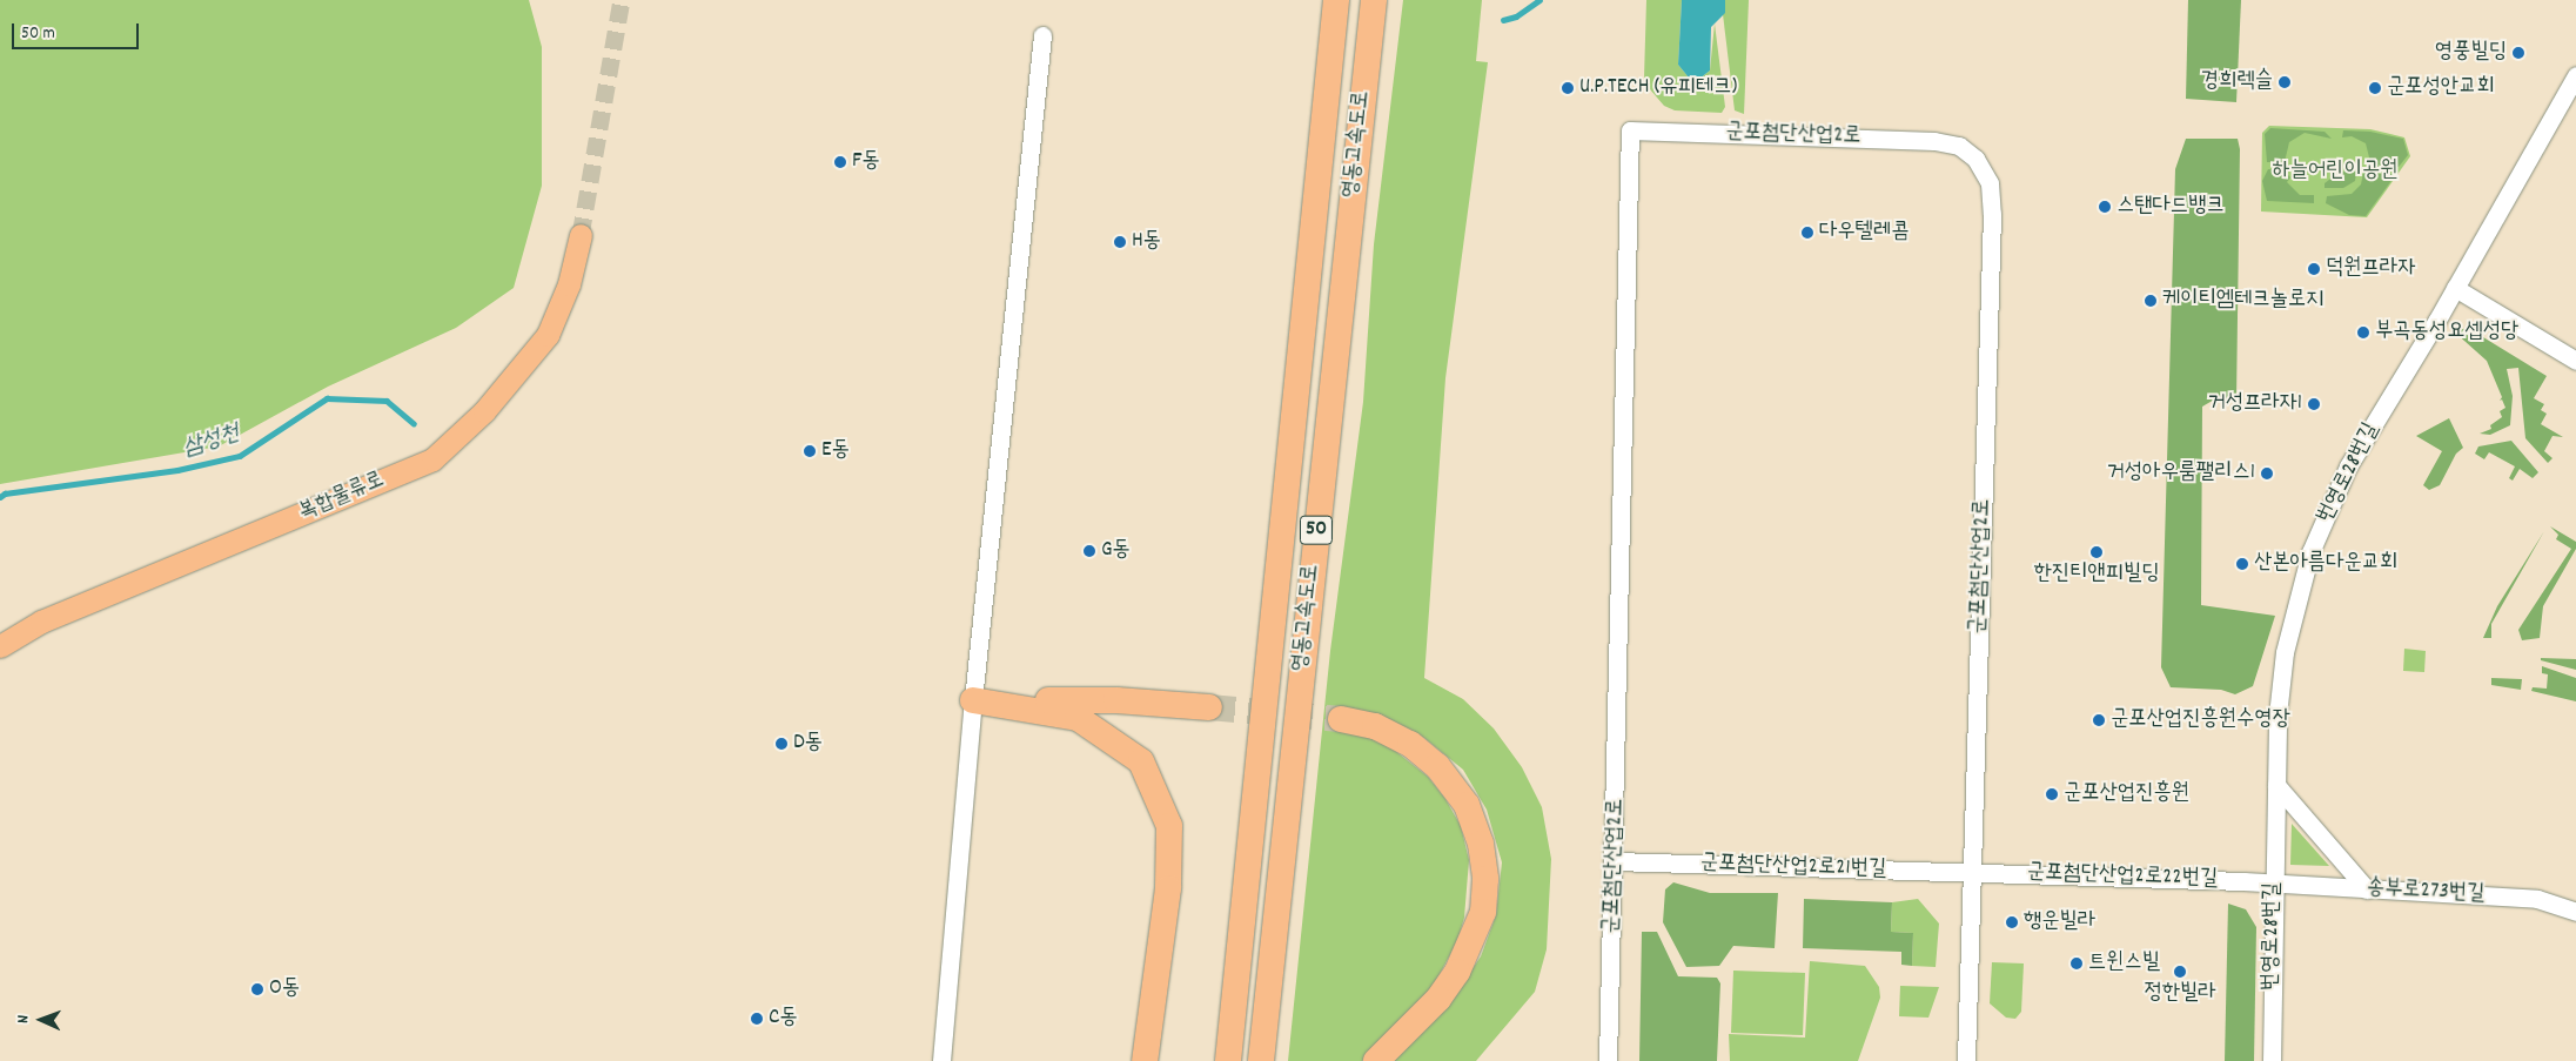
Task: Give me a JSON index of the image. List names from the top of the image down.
{
  "streets": {
    "highway": ["영동고속도로", "50"],
    "main road": ["복합물류로"],
    "street": [
      "군포첨단산업2로",
      "번영로28번길",
      "군포첨단산업2로21번길",
      "군포첨단산업2로22번길",
      "송부로273번길"
    ]
  },
  "crossings": [
    ["군포첨단산업2로", "군포첨단산업2로21번길"],
    ["군포첨단산업2로", "군포첨단산업2로22번길"],
    ["번영로28번길", "군포첨단산업2로22번길"],
    ["번영로28번길", "송부로273번길"],
    ["군포첨단산업2로21번길", "군포첨단산업2로22번길"],
    ["군포첨단산업2로22번길", "송부로273번길"]
  ],
  "water": ["삼성천"],
  "parks": ["하늘어린이공원"],
  "places": [
    "영풍빌딩",
    "경희렉슬",
    "U.P.TECH (유피테크)",
    "군포성안교회",
    "F동",
    "스탠다드뱅크",
    "다우텔레콤",
    "H동",
    "덕원프라자",
    "케이티엠테크놀로지",
    "부곡동성요셉성당",
    "거성프라자1",
    "E동",
    "거성아우룸팰리스1",
    "G동",
    "한진티앤피빌딩",
    "산본아름다운교회",
    "군포산업진흥원수영장",
    "D동",
    "군포산업진흥원",
    "행운빌라",
    "트윈스빌",
    "정한빌라",
    "O동",
    "C동"
  ],
  "scale_bar": "50 m",
  "north": "left"
}
